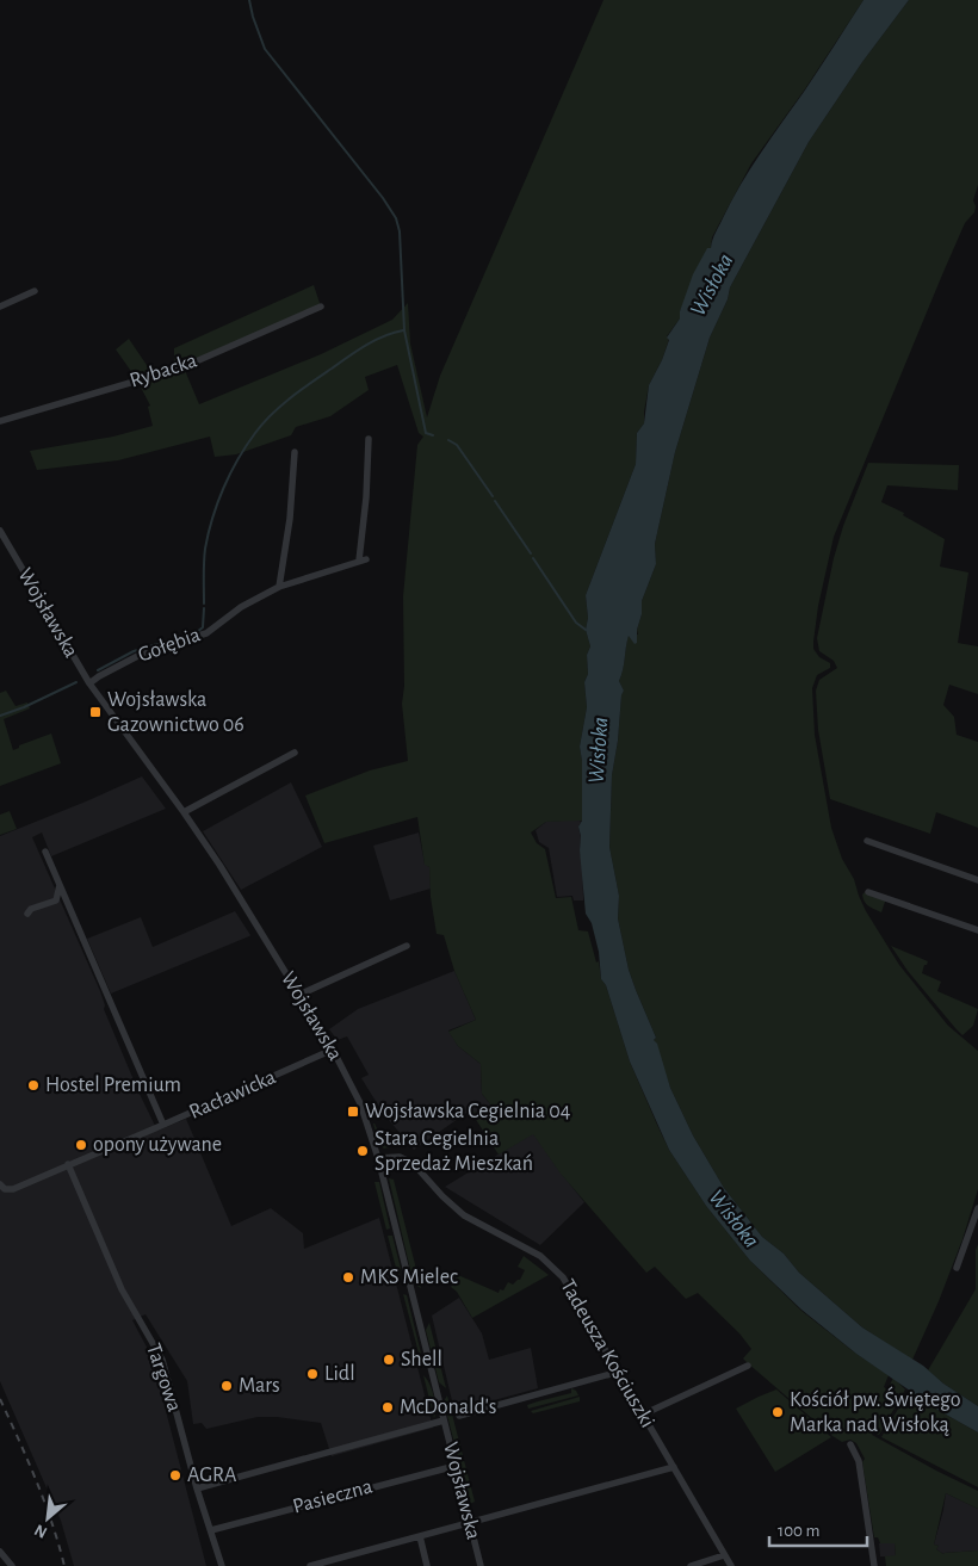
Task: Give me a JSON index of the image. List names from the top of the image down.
{
  "streets": {
    "street": [
      "Rybacka",
      "Wojsławska",
      "Gołębia",
      "Racławicka",
      "Tadeusza Kościuszki",
      "Targowa",
      "Pasieczna"
    ]
  },
  "crossings": [
    ["Wojsławska", "Gołębia"],
    ["Wojsławska", "Racławicka"],
    ["Wojsławska", "Tadeusza Kościuszki"],
    ["Wojsławska", "Pasieczna"],
    ["Racławicka", "Targowa"],
    ["Targowa", "Pasieczna"]
  ],
  "water": ["Wisłoka"],
  "places": {
    "transit": ["Wojsławska Gazownictwo 06", "Wojsławska Cegielnia 04"],
    "other": [
      "Hostel Premium",
      "opony używane",
      "Stara Cegielnia Sprzedaż Mieszkań",
      "MKS Mielec",
      "Shell",
      "Lidl",
      "Mars",
      "McDonald's",
      "Kościół pw. Świętego Marka nad Wisłoką",
      "AGRA"
    ]
  },
  "scale_bar": "100 m",
  "north": "bottom left"
}
